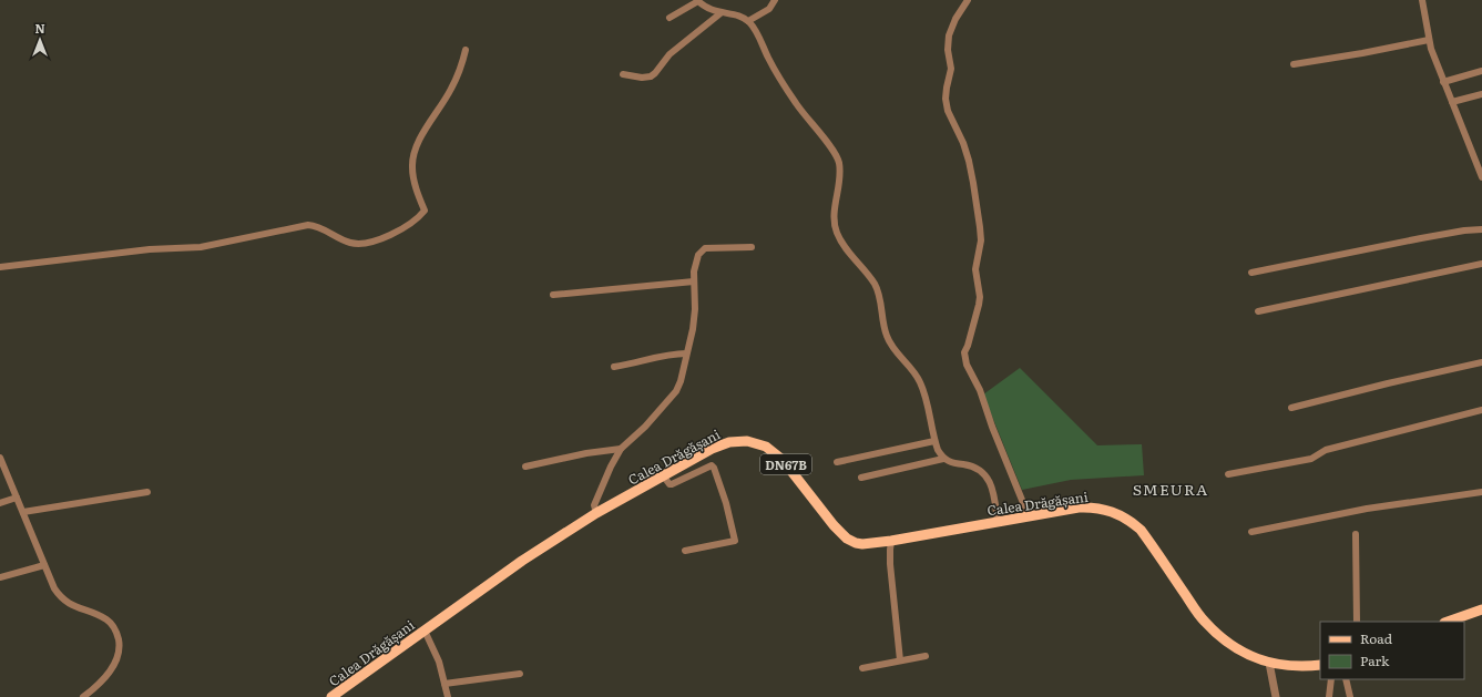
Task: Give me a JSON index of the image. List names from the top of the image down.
{
  "streets": {
    "main road": ["Calea Drăgășani", "DN67B"]
  },
  "crossings": [
    ["Calea Drăgășani", "DN67B"]
  ],
  "districts": ["SMEURA"],
  "legend": ["Road", "Park"],
  "north": "top"
}
